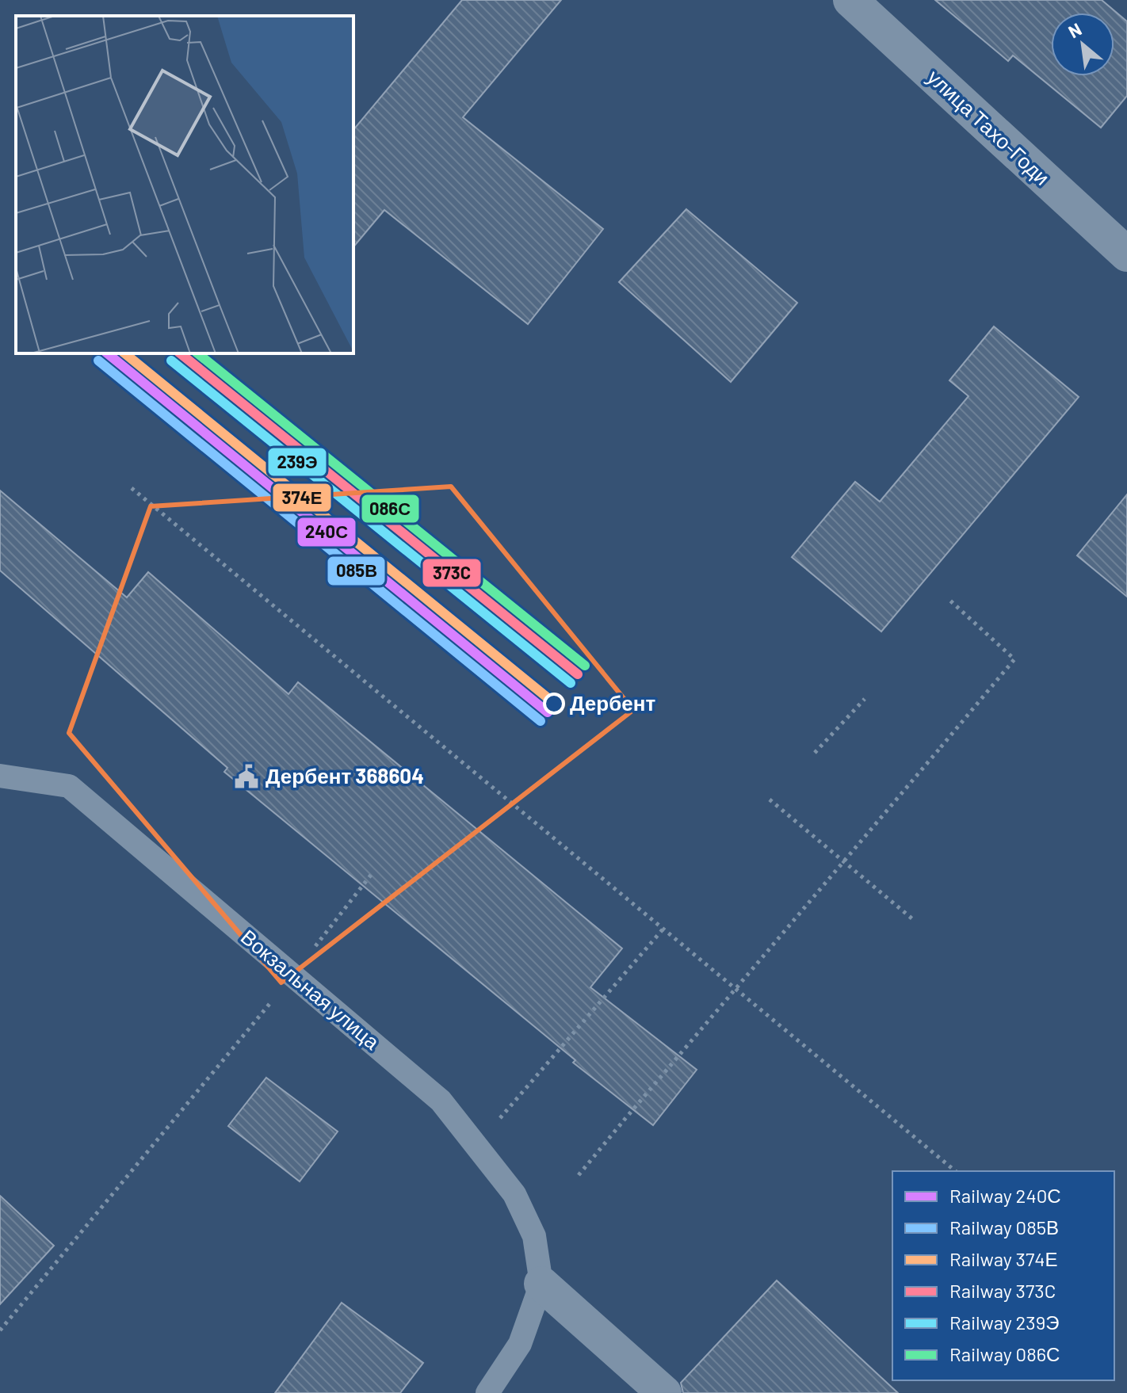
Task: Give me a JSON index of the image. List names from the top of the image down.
{
  "streets": {
    "street": ["улица Тахо-Годи"],
    "lane": ["Вокзальная улица"]
  },
  "places": {
    "other": ["Дербент"],
    "public building": ["Дербент 368604"]
  },
  "lines": [
    "rail line 240С",
    "rail line 374Е",
    "rail line 373C",
    "rail line 086С",
    "rail line 085В",
    "rail line 239Э"
  ],
  "legend": [
    "Railway 240С",
    "Railway 085В",
    "Railway 374Е",
    "Railway 373C",
    "Railway 239Э",
    "Railway 086С"
  ],
  "north": "top left"
}
